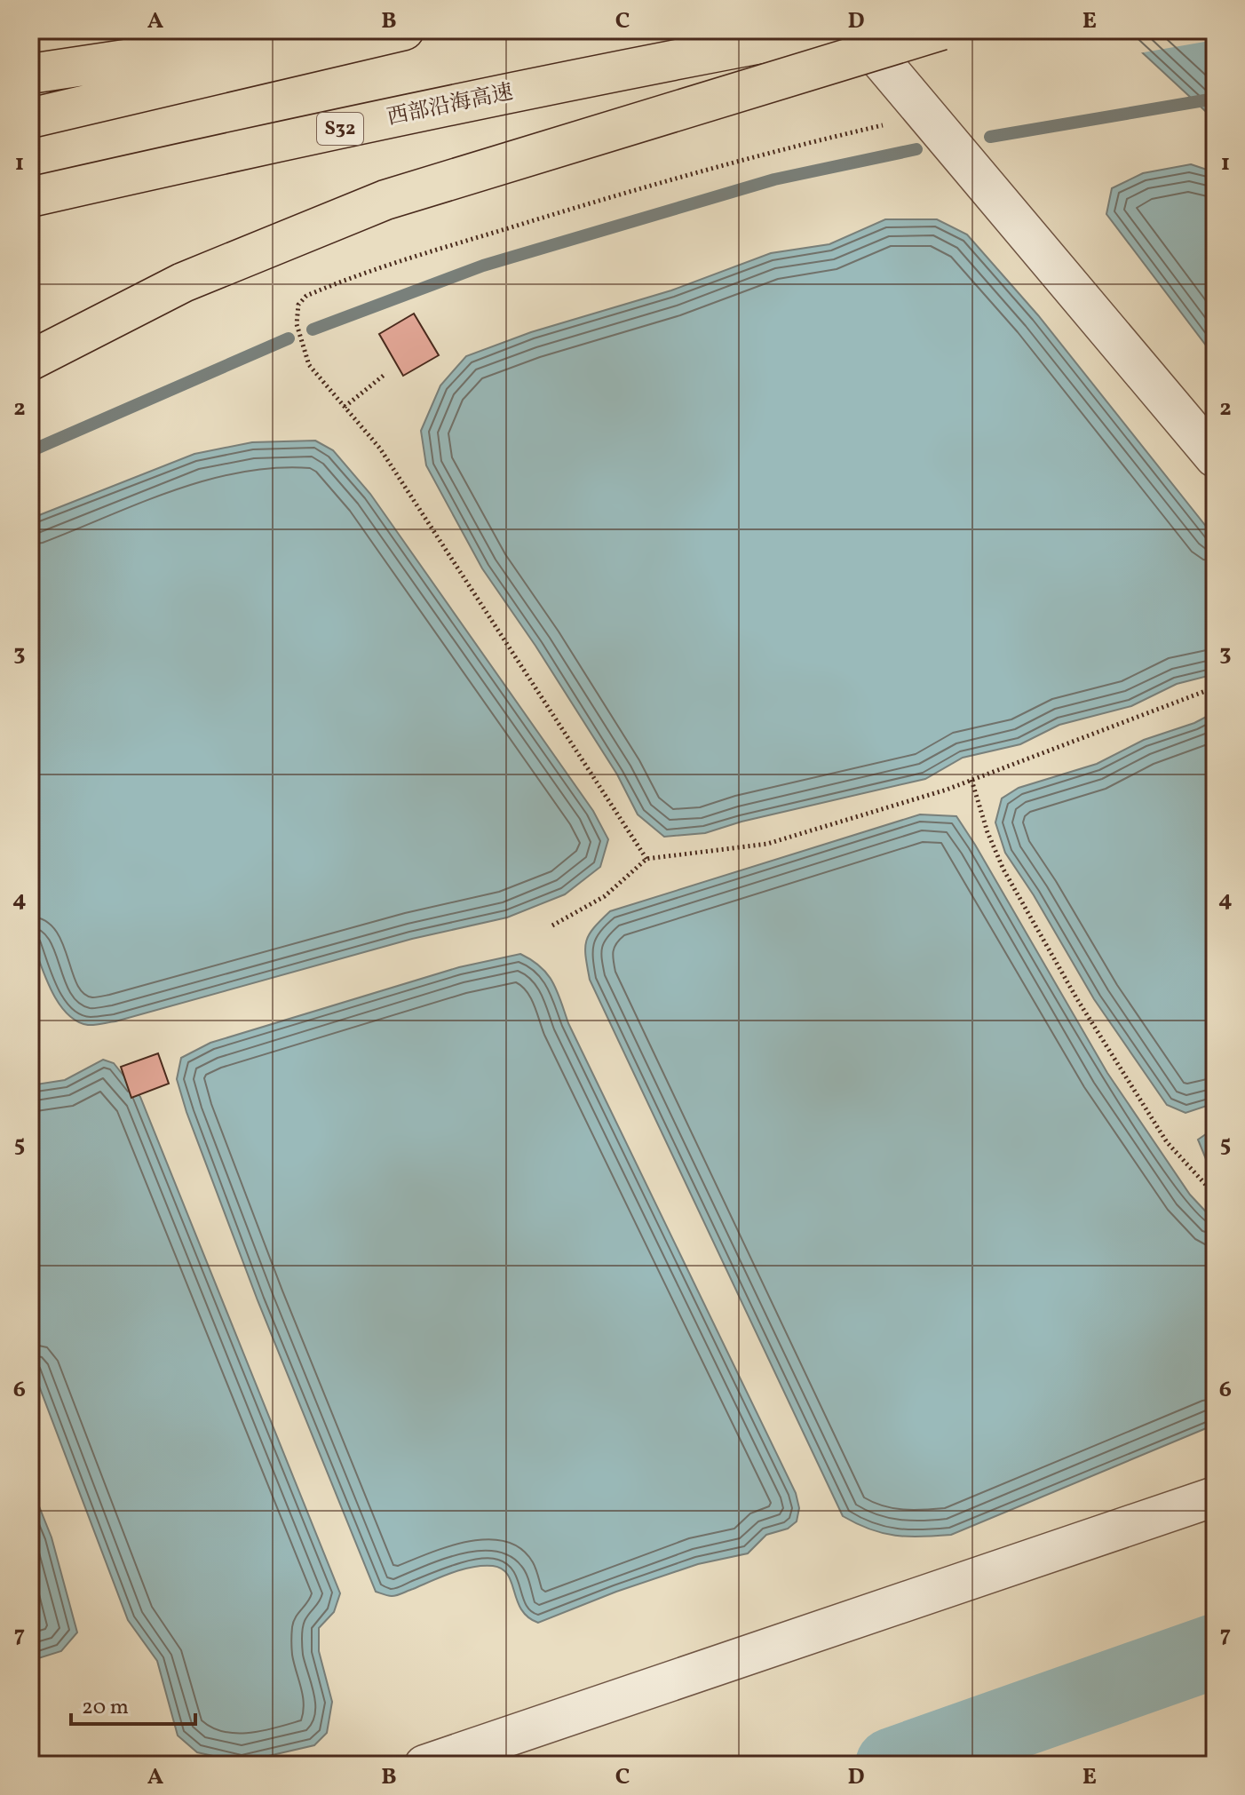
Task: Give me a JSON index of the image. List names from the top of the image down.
{
  "streets": {
    "highway": ["西部沿海高速", "S32"]
  },
  "scale_bar": "20 m",
  "grid": {
    "columns": [
      "A",
      "B",
      "C",
      "D",
      "E"
    ],
    "rows": [
      "1",
      "2",
      "3",
      "4",
      "5",
      "6",
      "7"
    ]
  }
}
